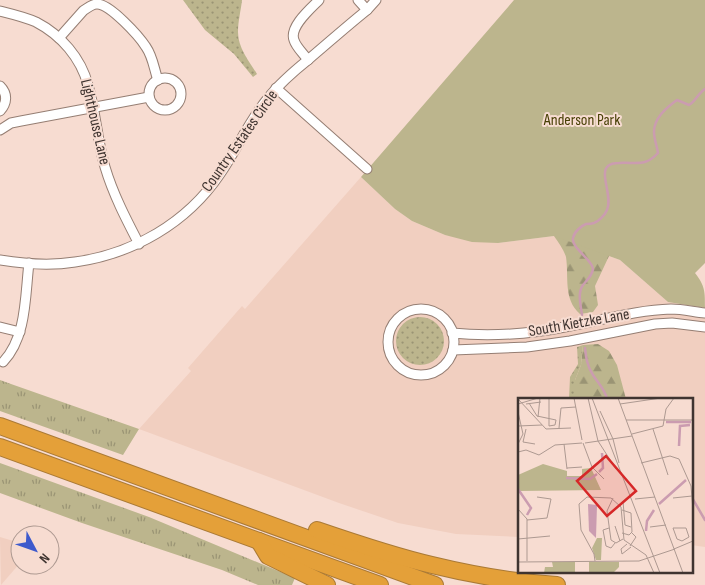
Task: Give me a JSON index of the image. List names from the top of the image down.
{
  "streets": {
    "street": ["Lighthouse Lane", "Country Estates Circle", "South Kietzke Lane"]
  },
  "crossings": [
    ["Lighthouse Lane", "Country Estates Circle"]
  ],
  "parks": ["Anderson Park"],
  "north": "bottom right"
}
